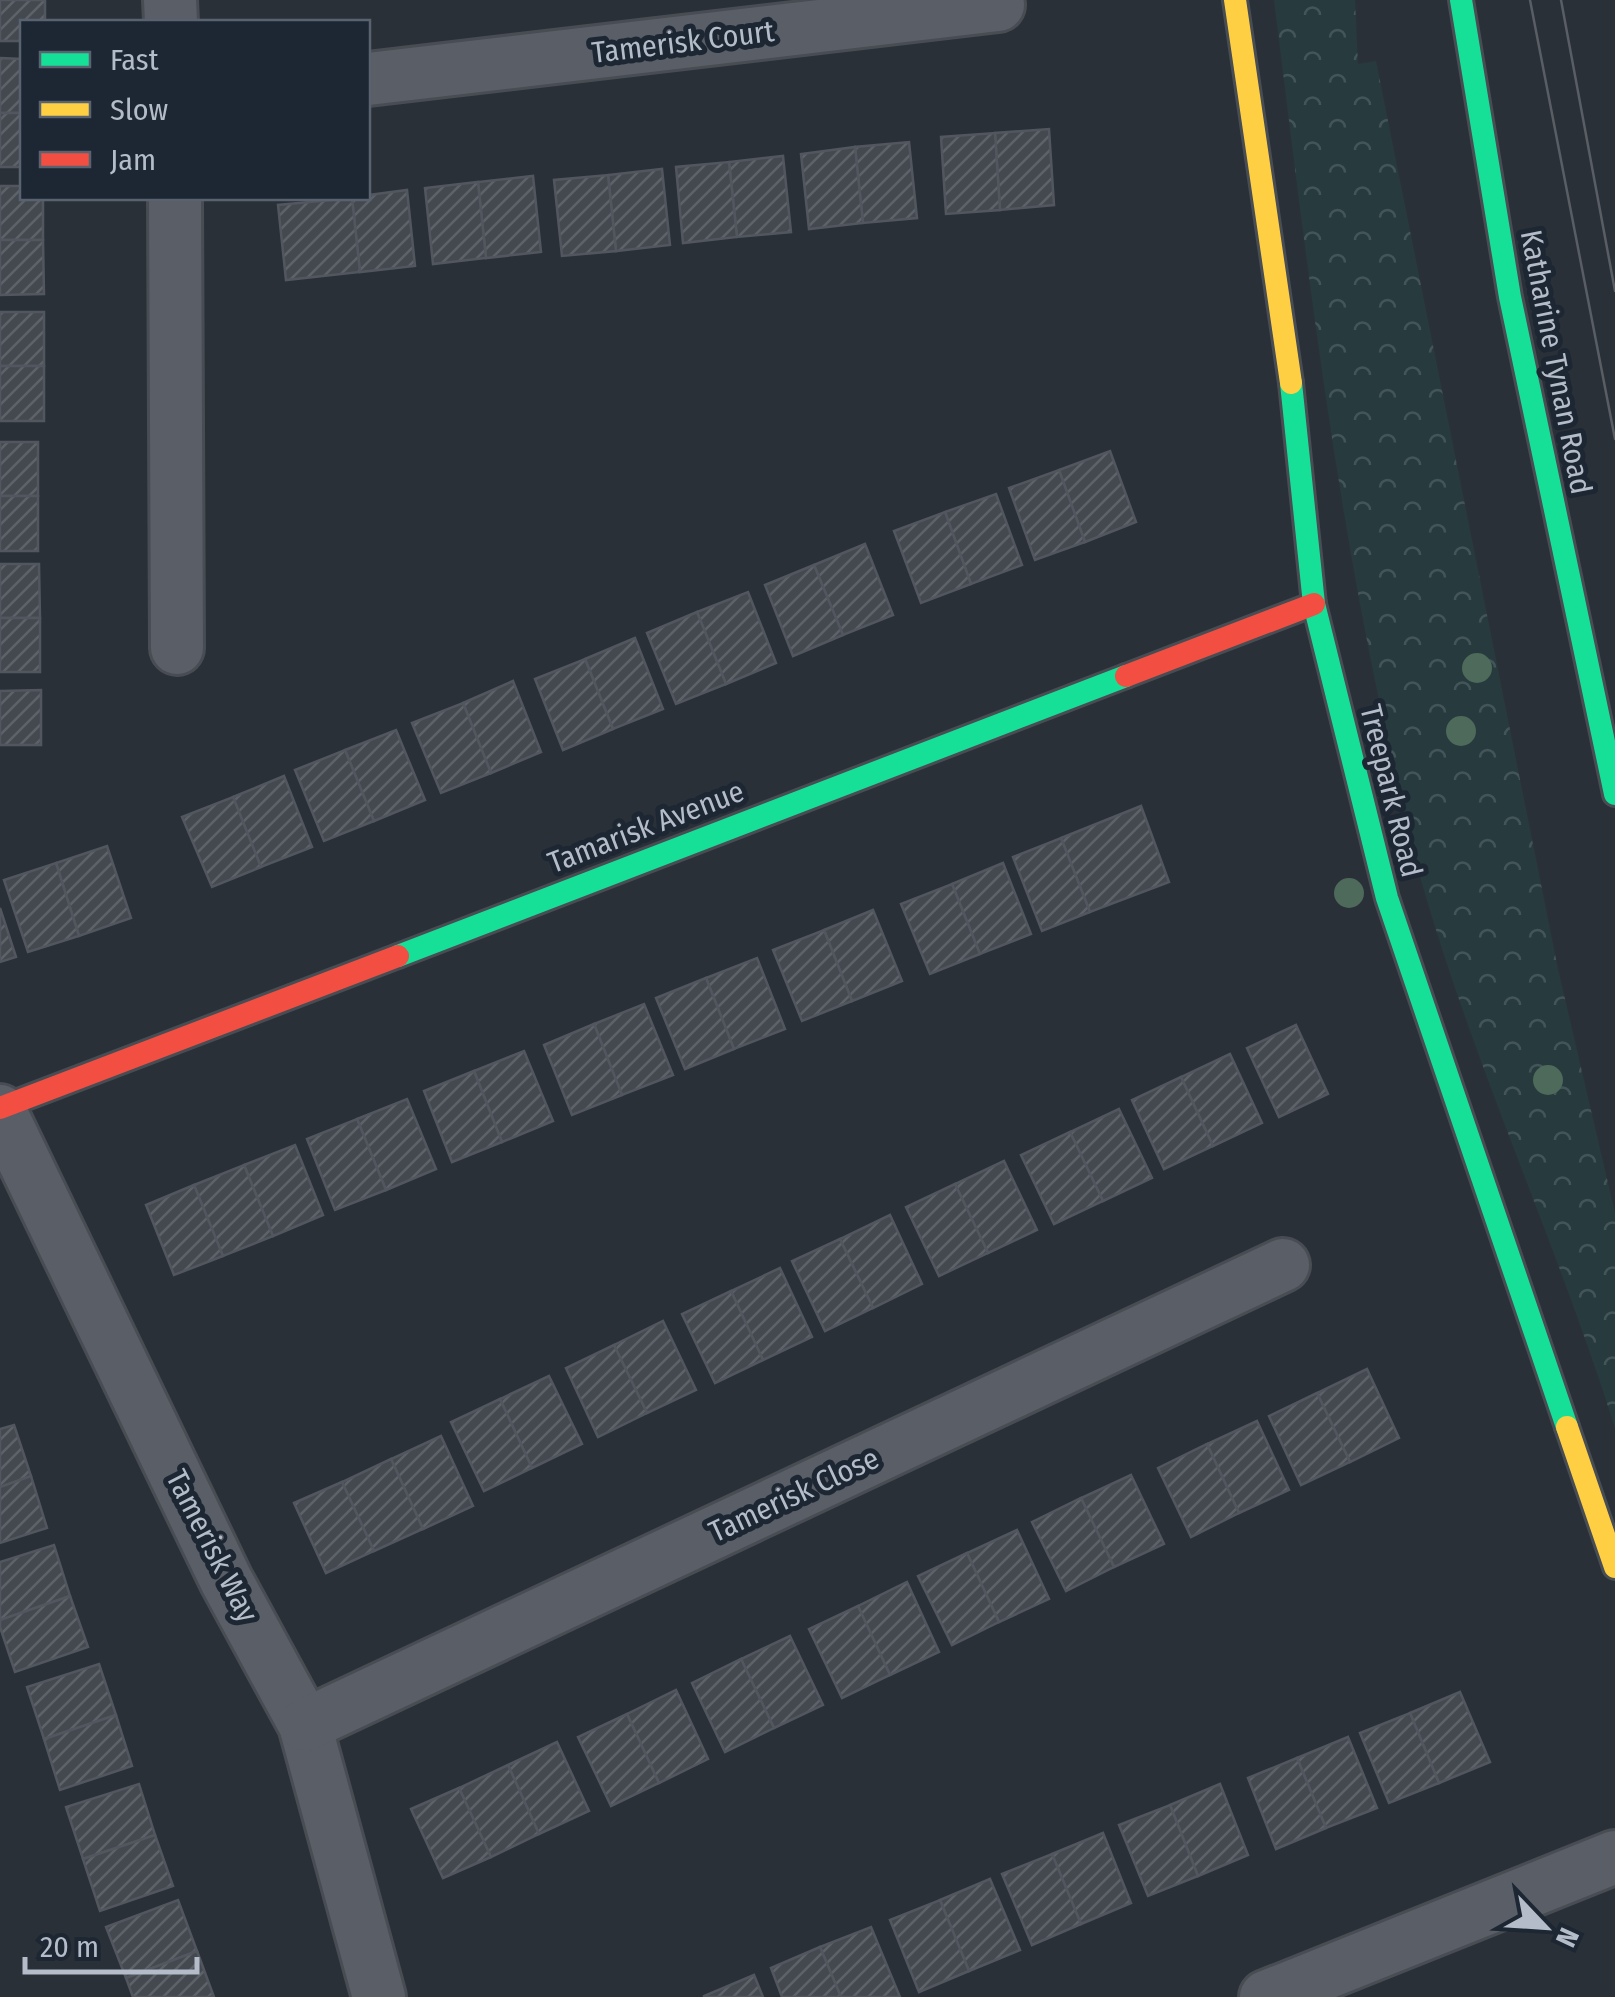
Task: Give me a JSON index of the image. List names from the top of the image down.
{
  "streets": {
    "street": [
      "Tamerisk Court",
      "Katharine Tynan Road",
      "Treepark Road",
      "Tamarisk Avenue",
      "Tamerisk Close",
      "Tamerisk Way"
    ]
  },
  "crossings": [
    ["Treepark Road", "Tamarisk Avenue"],
    ["Tamarisk Avenue", "Tamerisk Way"],
    ["Tamerisk Close", "Tamerisk Way"]
  ],
  "legend": ["Fast", "Slow", "Jam"],
  "scale_bar": "20 m",
  "north": "bottom right"
}
